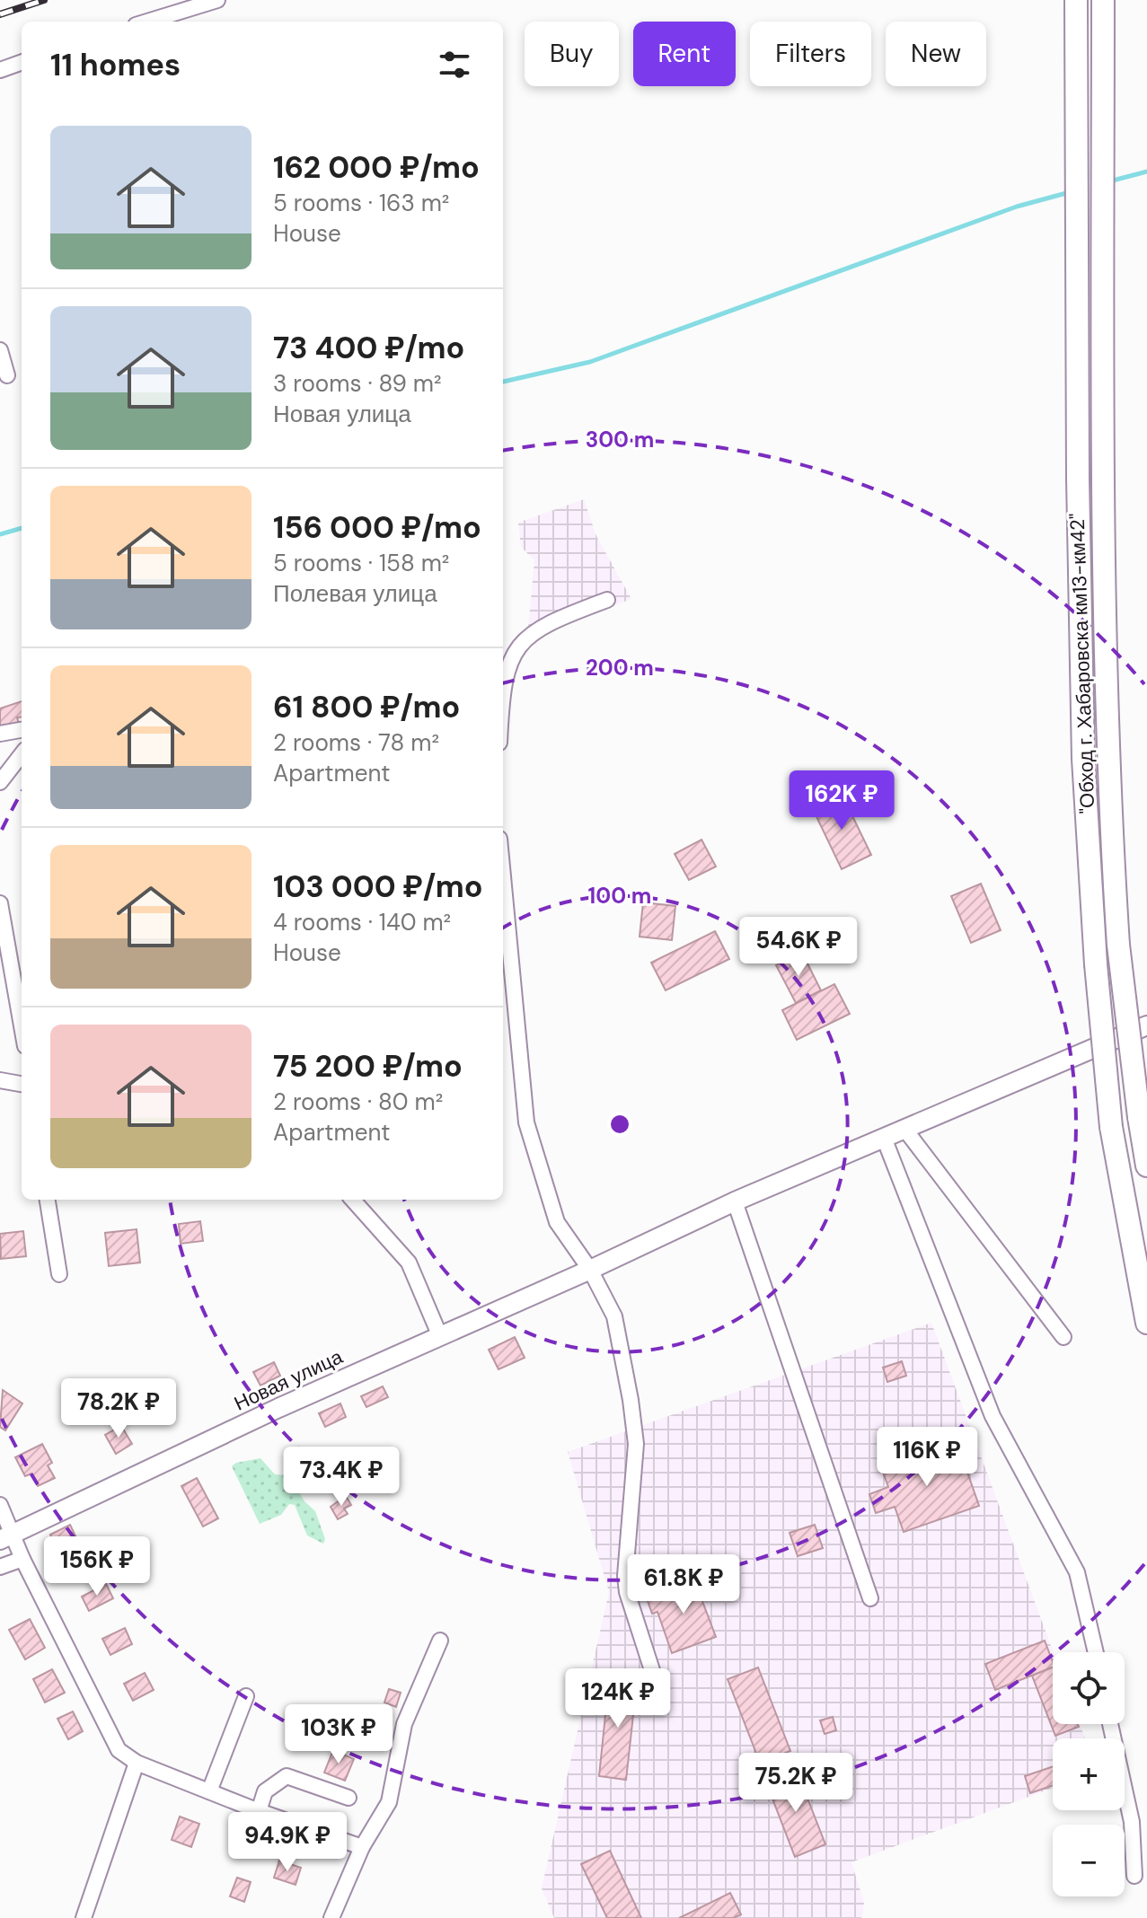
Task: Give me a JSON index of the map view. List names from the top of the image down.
{
  "streets": {
    "highway": ["\"Обход г. Хабаровска км13-км42\""],
    "main road": ["Новая улица"]
  },
  "page": {
    "chip": [
      "Buy",
      "Rent",
      "Filters",
      "New"
    ],
    "heading": "11 homes",
    "list": [
      {
        "name": "162 000 ₽/mo",
        "note": "5 rooms · 163 m² · House"
      },
      {
        "name": "73 400 ₽/mo",
        "note": "3 rooms · 89 m² · Новая улица"
      },
      {
        "name": "156 000 ₽/mo",
        "note": "5 rooms · 158 m² · Полевая улица"
      },
      {
        "name": "61 800 ₽/mo",
        "note": "2 rooms · 78 m² · Apartment"
      },
      {
        "name": "103 000 ₽/mo",
        "note": "4 rooms · 140 m² · House"
      },
      {
        "name": "75 200 ₽/mo",
        "note": "2 rooms · 80 m² · Apartment"
      }
    ],
    "price": [
      "162K ₽",
      "54.6K ₽",
      "78.2K ₽",
      "116K ₽",
      "73.4K ₽",
      "156K ₽",
      "61.8K ₽",
      "124K ₽",
      "103K ₽",
      "75.2K ₽",
      "94.9K ₽"
    ],
    "map_buttons": ["+", "−"]
  },
  "rings": ["300 m", "200 m", "100 m"]
}
